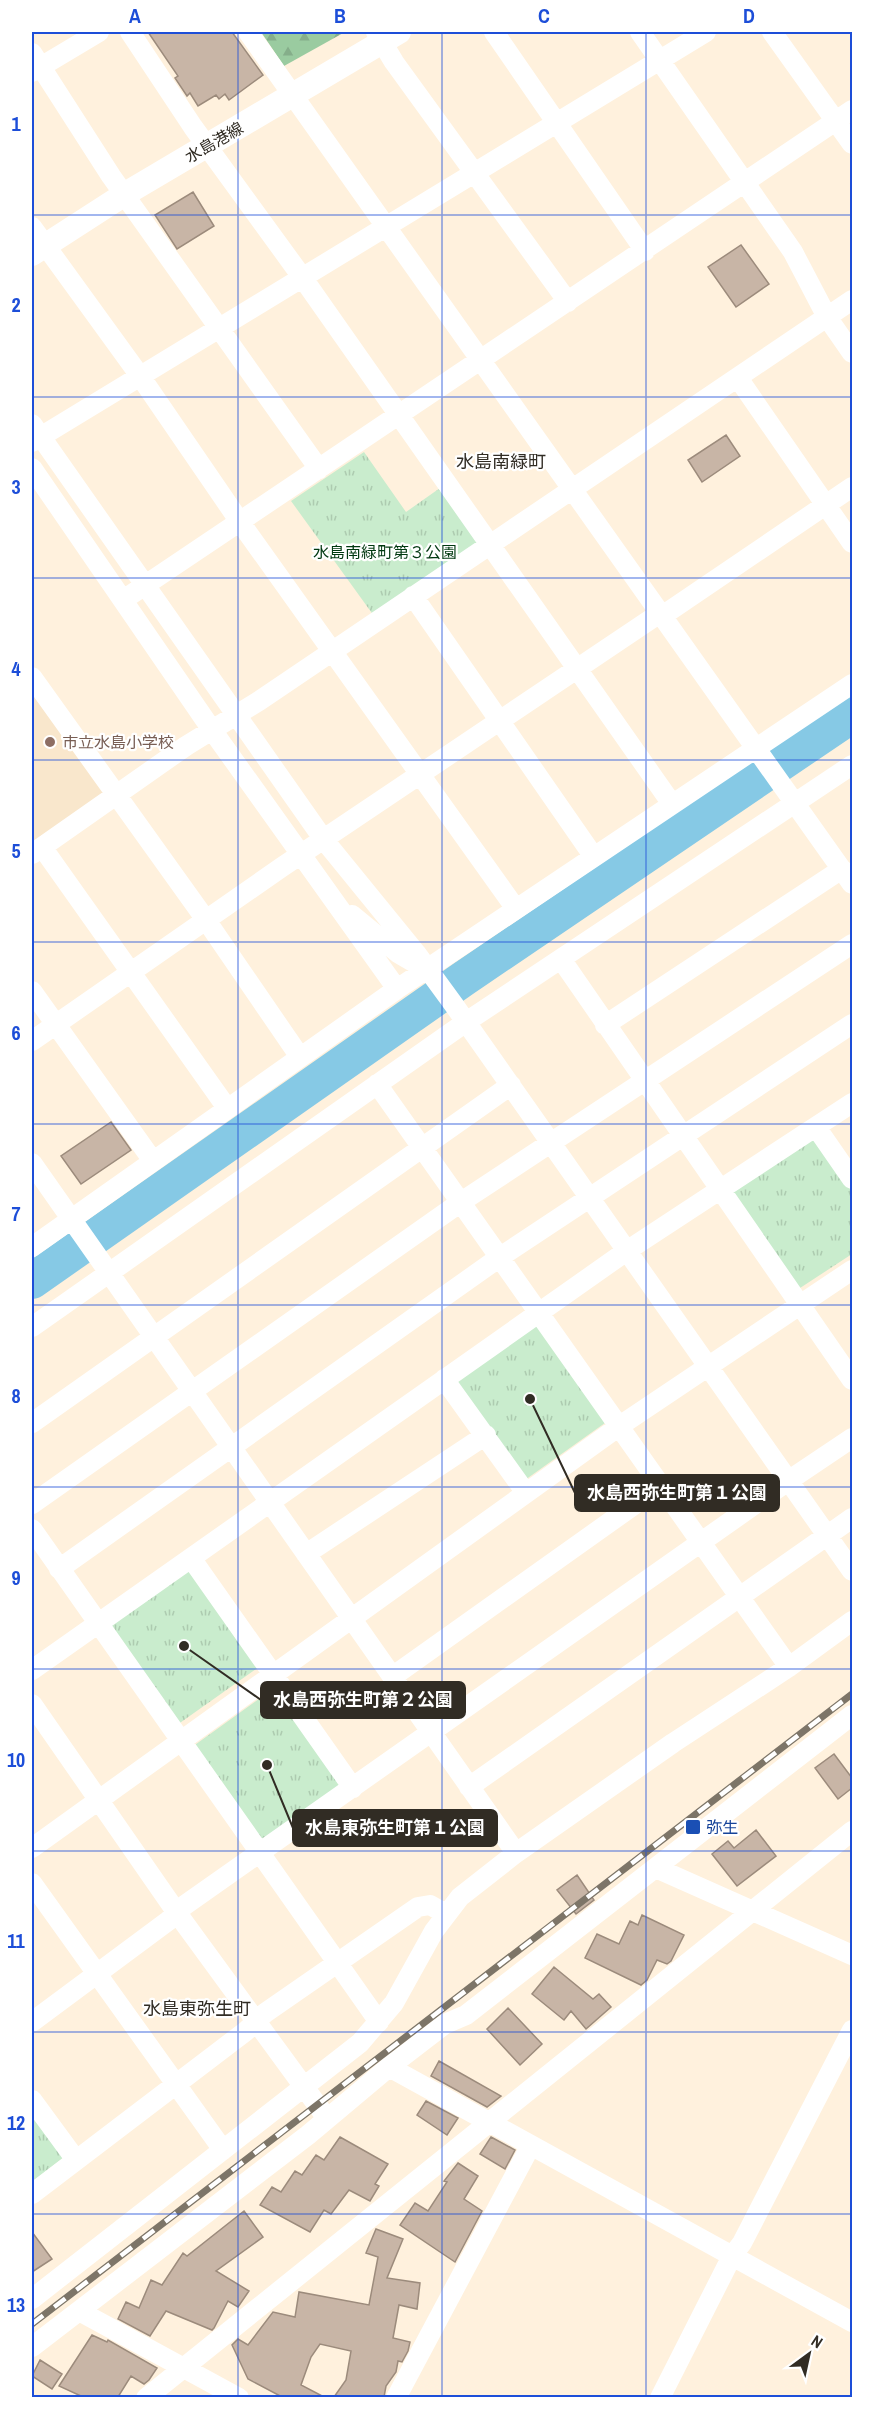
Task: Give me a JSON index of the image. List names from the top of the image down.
{
  "streets": {
    "main road": ["水島港線"]
  },
  "districts": ["水島南緑町", "水島東弥生町"],
  "parks": ["水島南緑町第３公園"],
  "places": {
    "other": [
      "市立水島小学校",
      "水島西弥生町第１公園",
      "水島西弥生町第２公園",
      "水島東弥生町第１公園"
    ],
    "transit": ["弥生"]
  },
  "north": "top right",
  "grid": {
    "columns": [
      "A",
      "B",
      "C",
      "D"
    ],
    "rows": [
      "1",
      "2",
      "3",
      "4",
      "5",
      "6",
      "7",
      "8",
      "9",
      "10",
      "11",
      "12",
      "13"
    ]
  }
}
